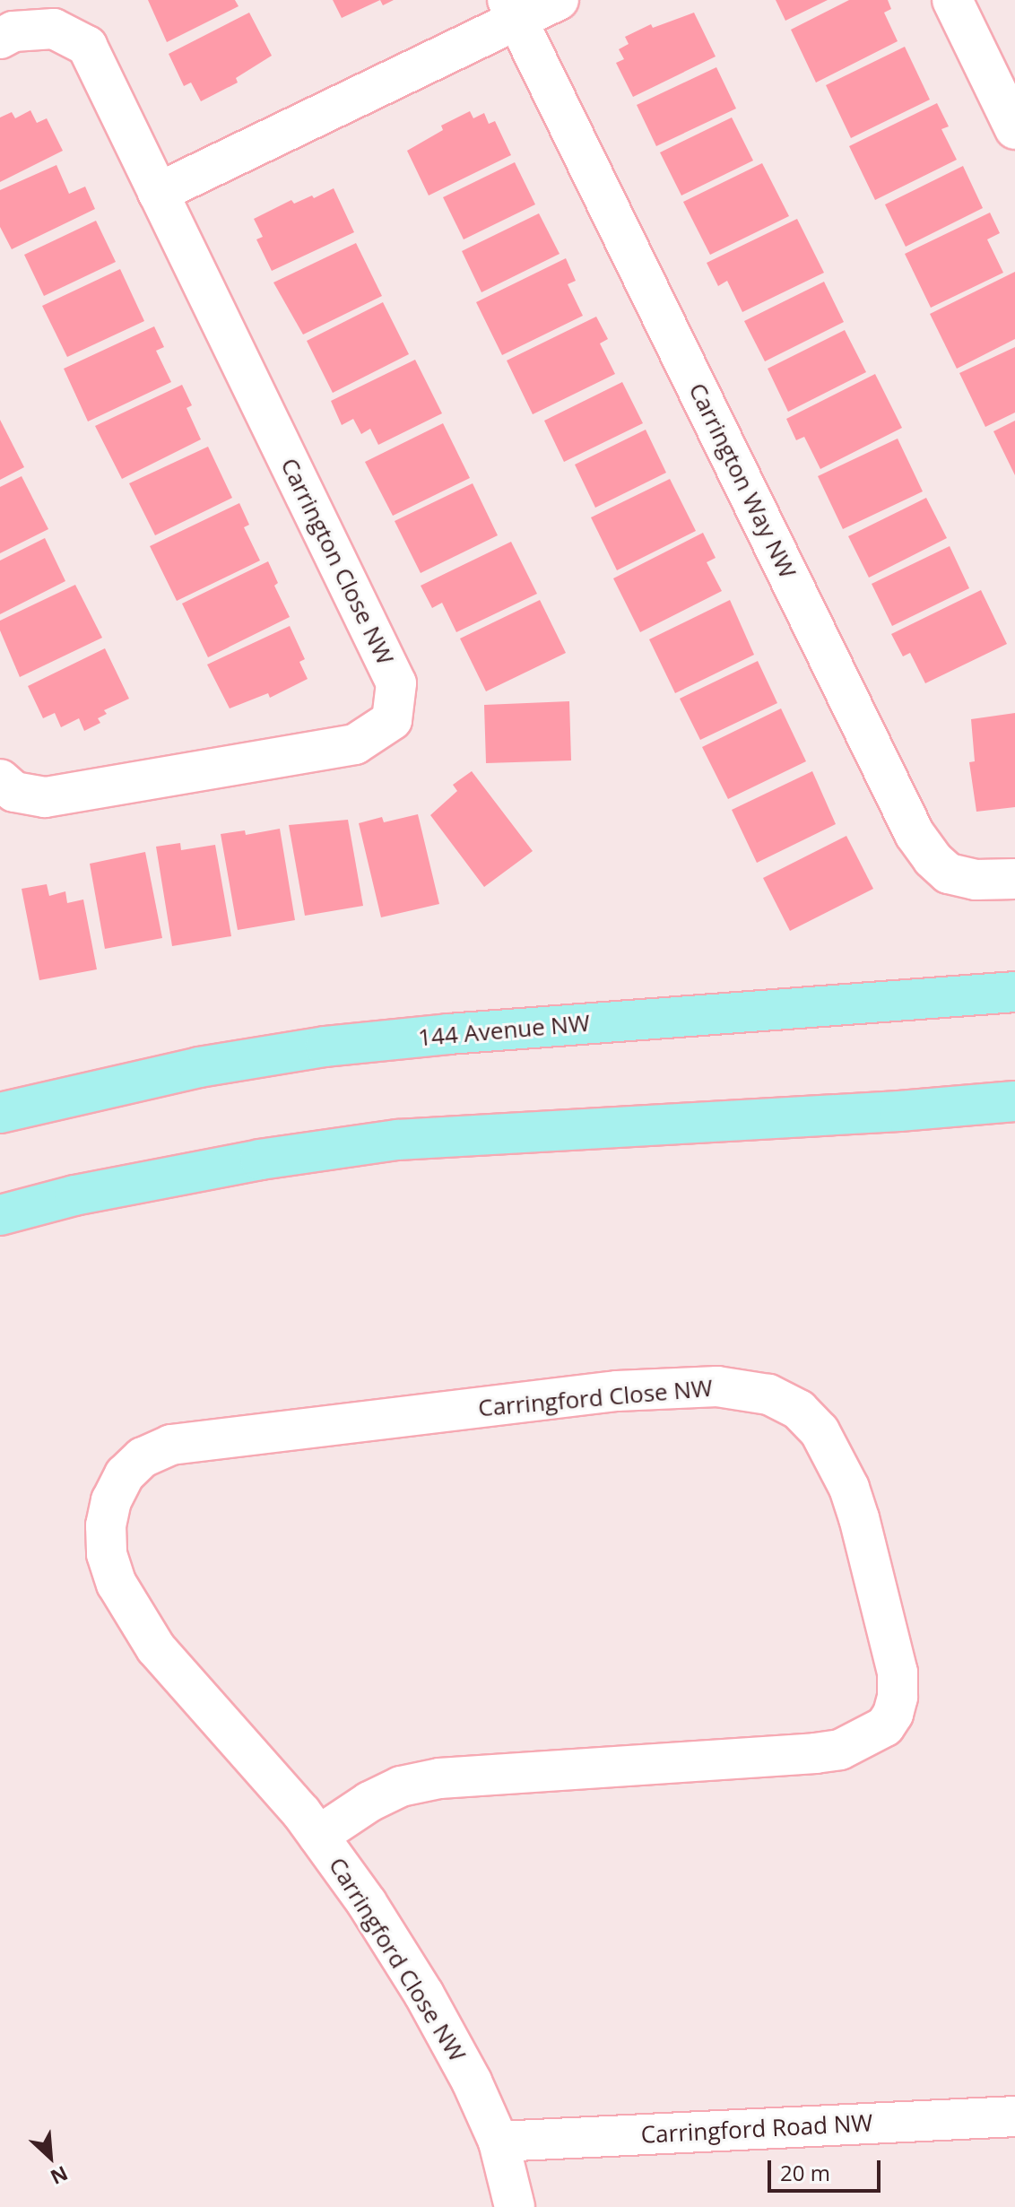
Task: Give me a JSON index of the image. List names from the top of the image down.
{
  "streets": {
    "main road": ["144 Avenue NW"],
    "street": [
      "Carrington Way NW",
      "Carrington Close NW",
      "Carringford Close NW",
      "Carringford Road NW"
    ]
  },
  "crossings": [
    ["Carringford Close NW", "Carringford Road NW"]
  ],
  "scale_bar": "20 m",
  "north": "bottom right"
}
